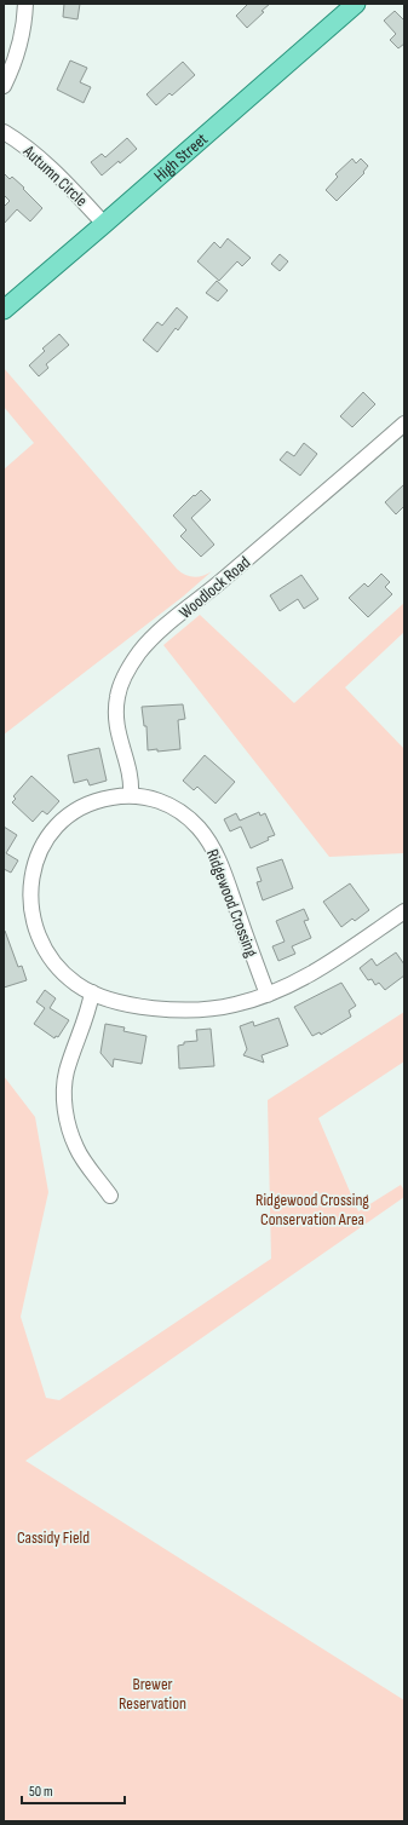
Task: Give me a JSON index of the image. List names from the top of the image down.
{
  "streets": {
    "main road": ["High Street"],
    "street": ["Autumn Circle", "Woodlock Road", "Ridgewood Crossing"]
  },
  "crossings": [
    ["High Street", "Autumn Circle"],
    ["Woodlock Road", "Ridgewood Crossing"]
  ],
  "parks": ["Ridgewood Crossing Conservation Area", "Cassidy Field", "Brewer Reservation"],
  "scale_bar": "50 m"
}
